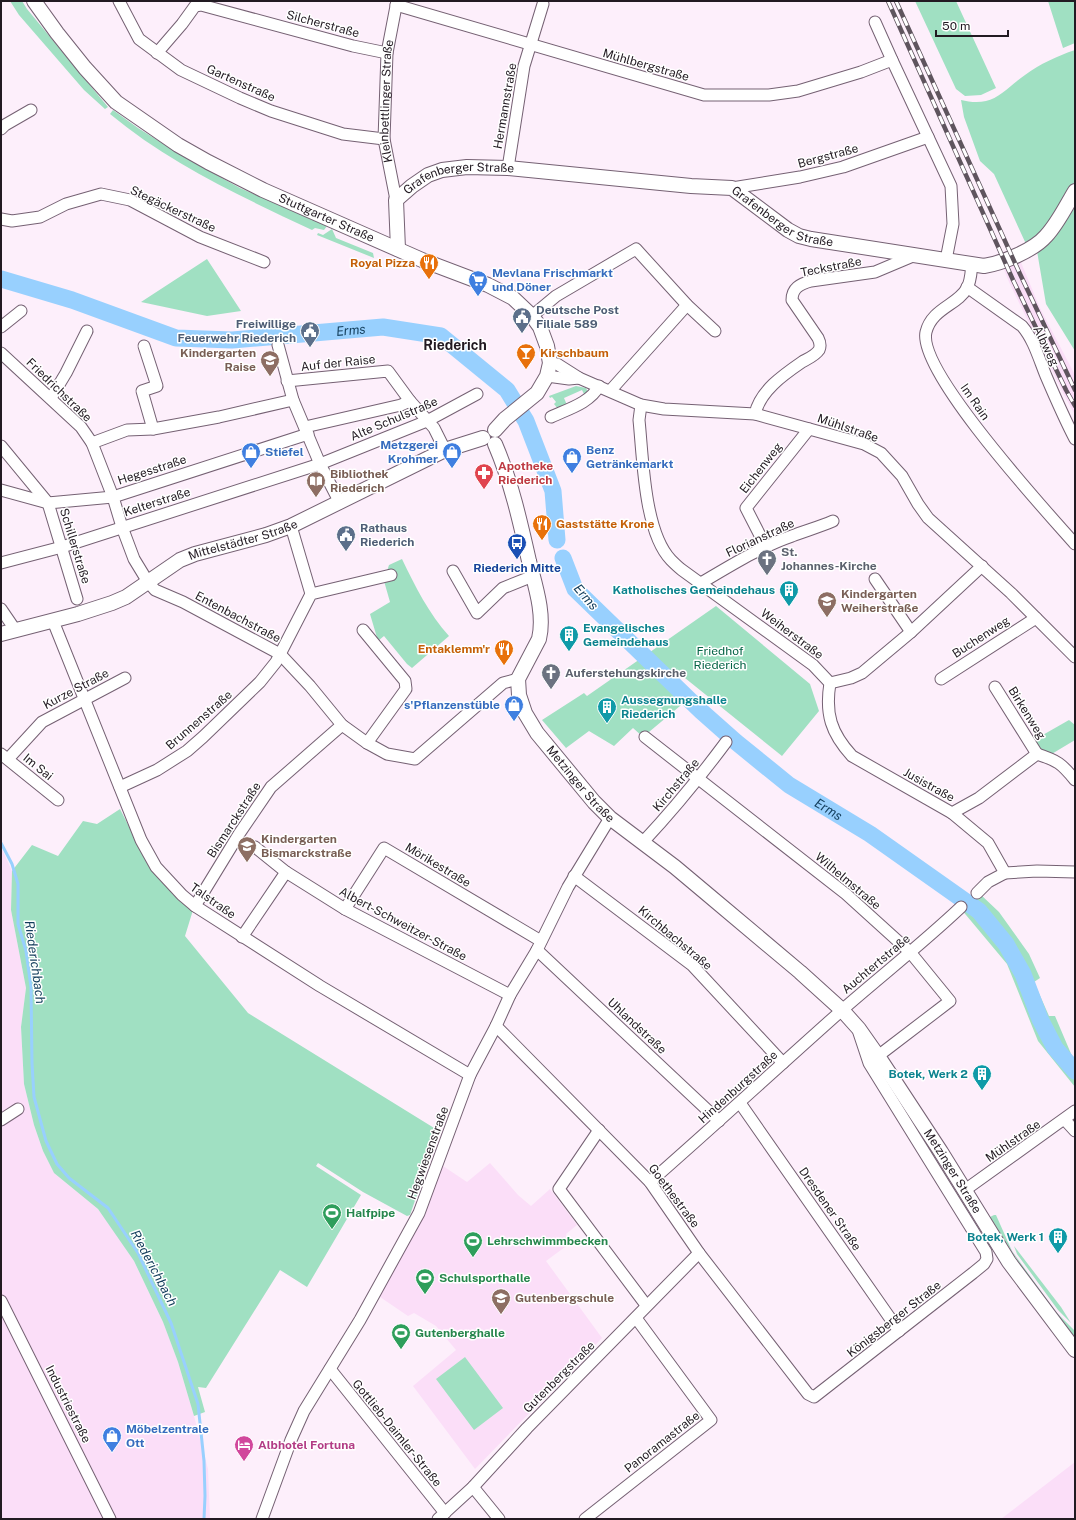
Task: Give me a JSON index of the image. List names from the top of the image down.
{
  "streets": {
    "street": [
      "Silcherstraße",
      "Mühlbergstraße",
      "Gartenstraße",
      "Kleinbettlinger Straße",
      "Hermannstraße",
      "Bergstraße",
      "Grafenberger Straße",
      "Stegäckerstraße",
      "Stuttgarter Straße",
      "Teckstraße",
      "Albweg",
      "Auf der Raise",
      "Friedrichstraße",
      "Im Rain",
      "Alte Schulstraße",
      "Mühlstraße",
      "Eichenweg",
      "Hegesstraße",
      "Kelterstraße",
      "Florianstraße",
      "Mittelstädter Straße",
      "Schillerstraße",
      "Entenbachstraße",
      "Weiherstraße",
      "Buchenweg",
      "Kurze Straße",
      "Birkenweg",
      "Brunnenstraße",
      "Im Sai",
      "Metzinger Straße",
      "Kirchstraße",
      "Jusistraße",
      "Bismarckstraße",
      "Mörikestraße",
      "Wilhelmstraße",
      "Talstraße",
      "Albert-Schweitzer-Straße",
      "Kirchbachstraße",
      "Auchtertstraße",
      "Uhlandstraße",
      "Hindenburgstraße",
      "Hegwiesenstraße",
      "Goethestraße",
      "Dresdener Straße",
      "Königsberger Straße",
      "Gutenbergstraße",
      "Industriestraße",
      "Gottlieb-Daimler-Straße",
      "Panoramastraße"
    ]
  },
  "crossings": [
    ["Silcherstraße", "Gartenstraße"],
    ["Silcherstraße", "Kleinbettlinger Straße"],
    ["Mühlbergstraße", "Kleinbettlinger Straße"],
    ["Mühlbergstraße", "Hermannstraße"],
    ["Gartenstraße", "Kleinbettlinger Straße"],
    ["Kleinbettlinger Straße", "Grafenberger Straße"],
    ["Kleinbettlinger Straße", "Stuttgarter Straße"],
    ["Hermannstraße", "Grafenberger Straße"],
    ["Bergstraße", "Grafenberger Straße"],
    ["Grafenberger Straße", "Teckstraße"],
    ["Stuttgarter Straße", "Mühlstraße"],
    ["Teckstraße", "Mühlstraße"],
    ["Albweg", "Im Rain"],
    ["Auf der Raise", "Alte Schulstraße"],
    ["Auf der Raise", "Hegesstraße"],
    ["Auf der Raise", "Mittelstädter Straße"],
    ["Friedrichstraße", "Hegesstraße"],
    ["Friedrichstraße", "Kelterstraße"],
    ["Friedrichstraße", "Mittelstädter Straße"],
    ["Friedrichstraße", "Entenbachstraße"],
    ["Alte Schulstraße", "Kelterstraße"],
    ["Mühlstraße", "Eichenweg"],
    ["Mühlstraße", "Weiherstraße"],
    ["Mühlstraße", "Buchenweg"],
    ["Mühlstraße", "Metzinger Straße"],
    ["Eichenweg", "Florianstraße"],
    ["Hegesstraße", "Schillerstraße"],
    ["Kelterstraße", "Schillerstraße"],
    ["Florianstraße", "Weiherstraße"],
    ["Mittelstädter Straße", "Entenbachstraße"],
    ["Mittelstädter Straße", "Talstraße"],
    ["Entenbachstraße", "Brunnenstraße"],
    ["Entenbachstraße", "Metzinger Straße"],
    ["Entenbachstraße", "Bismarckstraße"],
    ["Weiherstraße", "Jusistraße"],
    ["Kurze Straße", "Im Sai"],
    ["Kurze Straße", "Talstraße"],
    ["Birkenweg", "Jusistraße"],
    ["Brunnenstraße", "Talstraße"],
    ["Metzinger Straße", "Kirchstraße"],
    ["Metzinger Straße", "Wilhelmstraße"],
    ["Metzinger Straße", "Auchtertstraße"],
    ["Metzinger Straße", "Hindenburgstraße"],
    ["Metzinger Straße", "Hegwiesenstraße"],
    ["Metzinger Straße", "Königsberger Straße"],
    ["Kirchstraße", "Wilhelmstraße"],
    ["Bismarckstraße", "Talstraße"],
    ["Mörikestraße", "Albert-Schweitzer-Straße"],
    ["Mörikestraße", "Uhlandstraße"],
    ["Mörikestraße", "Hegwiesenstraße"],
    ["Wilhelmstraße", "Auchtertstraße"],
    ["Talstraße", "Hegwiesenstraße"],
    ["Albert-Schweitzer-Straße", "Hegwiesenstraße"],
    ["Kirchbachstraße", "Hindenburgstraße"],
    ["Kirchbachstraße", "Hegwiesenstraße"],
    ["Auchtertstraße", "Hindenburgstraße"],
    ["Uhlandstraße", "Hindenburgstraße"],
    ["Uhlandstraße", "Hegwiesenstraße"],
    ["Hindenburgstraße", "Goethestraße"],
    ["Hindenburgstraße", "Dresdener Straße"],
    ["Hegwiesenstraße", "Goethestraße"],
    ["Hegwiesenstraße", "Gottlieb-Daimler-Straße"],
    ["Goethestraße", "Königsberger Straße"],
    ["Goethestraße", "Gutenbergstraße"],
    ["Dresdener Straße", "Königsberger Straße"],
    ["Gutenbergstraße", "Gottlieb-Daimler-Straße"],
    ["Gutenbergstraße", "Panoramastraße"]
  ],
  "districts": ["Riederich"],
  "water": ["Erms", "Riederichbach"],
  "parks": ["Friedhof Riederich"],
  "places": {
    "restaurant": ["Royal Pizza", "Gaststätte Krone", "Entaklemm'r"],
    "supermarket": ["Mevlana Frischmarkt und Döner"],
    "public building": ["Deutsche Post Filiale 589", "Freiwillige Feuerwehr Riederich", "Rathaus Riederich"],
    "bar": ["Kirschbaum"],
    "school or university": [
      "Kindergarten Raise",
      "Kindergarten Weiherstraße",
      "Kindergarten Bismarckstraße",
      "Gutenbergschule"
    ],
    "shop": [
      "Stiefel",
      "Metzgerei Krohmer",
      "Benz Getränkemarkt",
      "s'Pflanzenstüble",
      "Möbelzentrale Ott"
    ],
    "pharmacy": ["Apotheke Riederich"],
    "library": ["Bibliothek Riederich"],
    "bus stop": ["Riederich Mitte"],
    "church": ["St. Johannes-Kirche", "Auferstehungskirche"],
    "building": [
      "Katholisches Gemeindehaus",
      "Evangelisches Gemeindehaus",
      "Aussegnungshalle Riederich",
      "Botek, Werk 2",
      "Botek, Werk 1"
    ],
    "sports": [
      "Halfpipe",
      "Lehrschwimmbecken",
      "Schulsporthalle",
      "Gutenberghalle"
    ],
    "hotel": ["Albhotel Fortuna"]
  },
  "scale_bar": "50 m"
}
